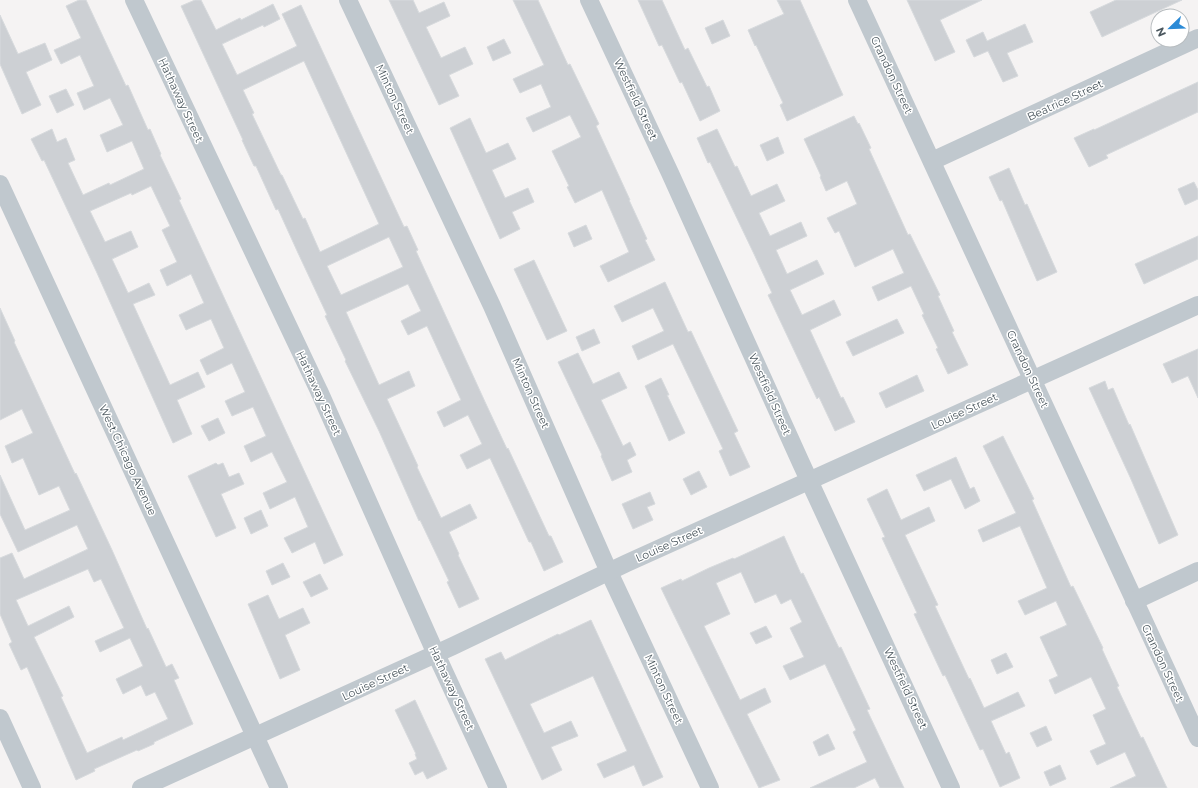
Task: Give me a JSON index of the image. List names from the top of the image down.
{
  "streets": {
    "street": [
      "Grandon Street",
      "Minton Street",
      "Westfield Street",
      "Hathaway Street",
      "Beatrice Street",
      "Louise Street",
      "West Chicago Avenue"
    ]
  },
  "crossings": [
    ["Grandon Street", "Beatrice Street"],
    ["Grandon Street", "Louise Street"],
    ["Minton Street", "Louise Street"],
    ["Westfield Street", "Louise Street"],
    ["Hathaway Street", "Louise Street"],
    ["Louise Street", "West Chicago Avenue"]
  ],
  "north": "bottom left"
}
